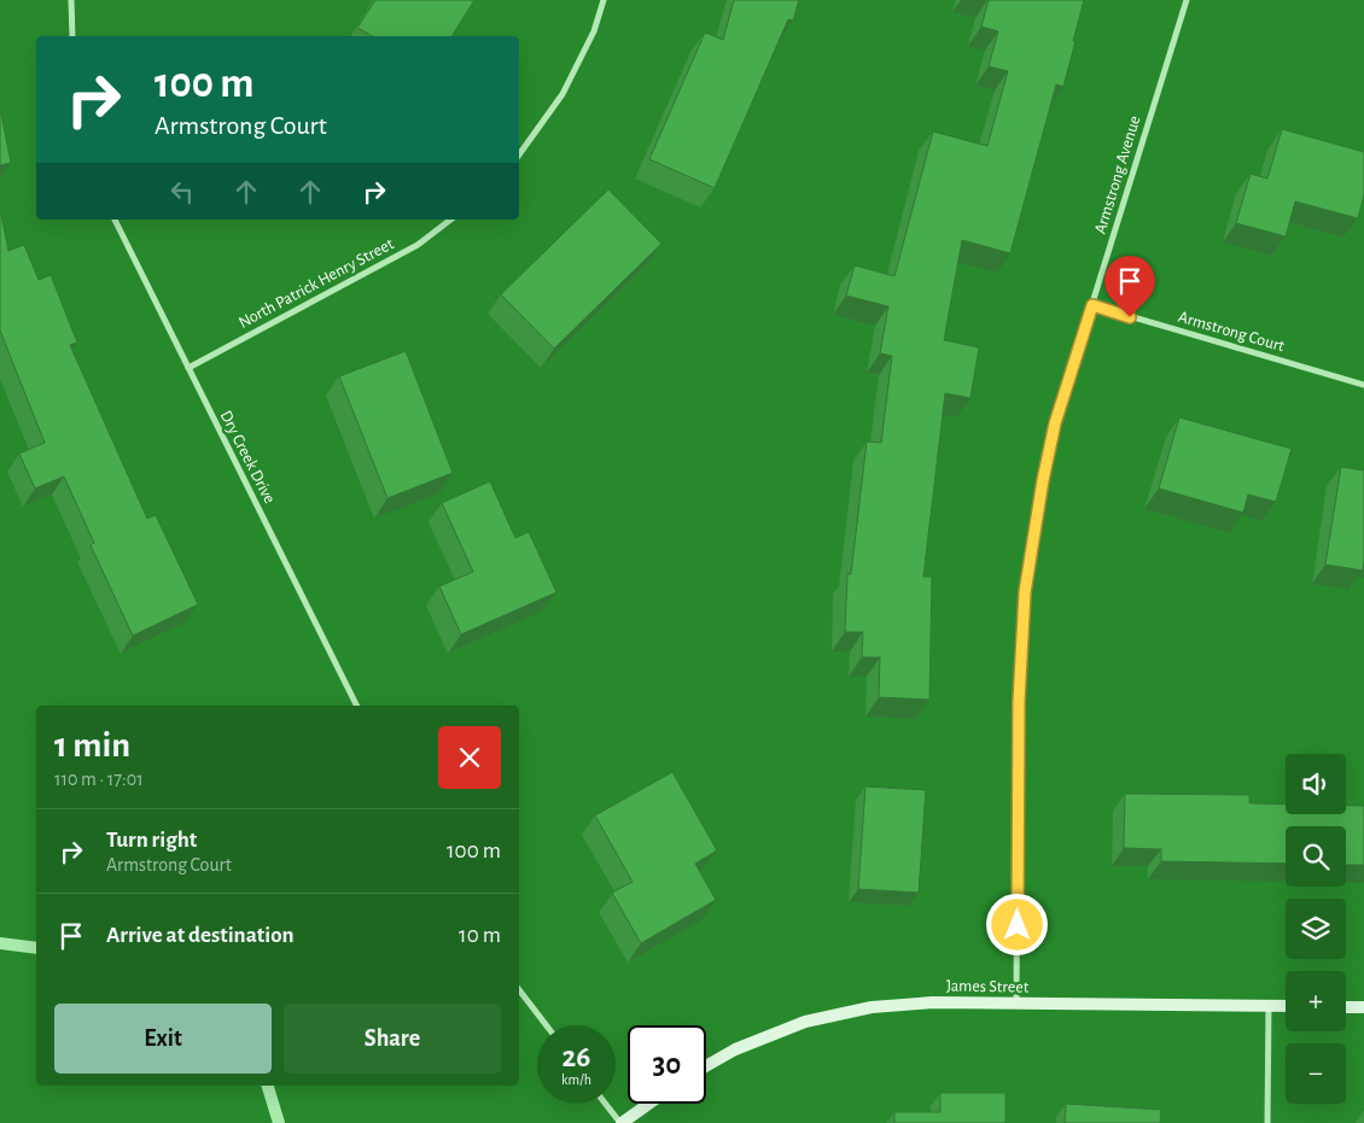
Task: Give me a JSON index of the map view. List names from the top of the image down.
{
  "streets": {
    "street": [
      "Armstrong Avenue",
      "North Patrick Henry Street",
      "Armstrong Court",
      "Dry Creek Drive",
      "James Street"
    ]
  },
  "crossings": [
    ["Armstrong Avenue", "Armstrong Court"],
    ["Armstrong Avenue", "James Street"],
    ["North Patrick Henry Street", "Dry Creek Drive"]
  ],
  "page": {
    "turn": ["100 m", "Armstrong Court"],
    "heading": ["1 min", "110 m · 17:01"],
    "map_buttons": ["+", "−"],
    "list": [
      {
        "name": "Turn right",
        "note": "Armstrong Court",
        "value": "100 m"
      },
      {
        "name": "Arrive at destination",
        "value": "10 m"
      }
    ],
    "buttons": ["Exit", "Share"],
    "speed": "26 km/h",
    "limit": "30"
  }
}
